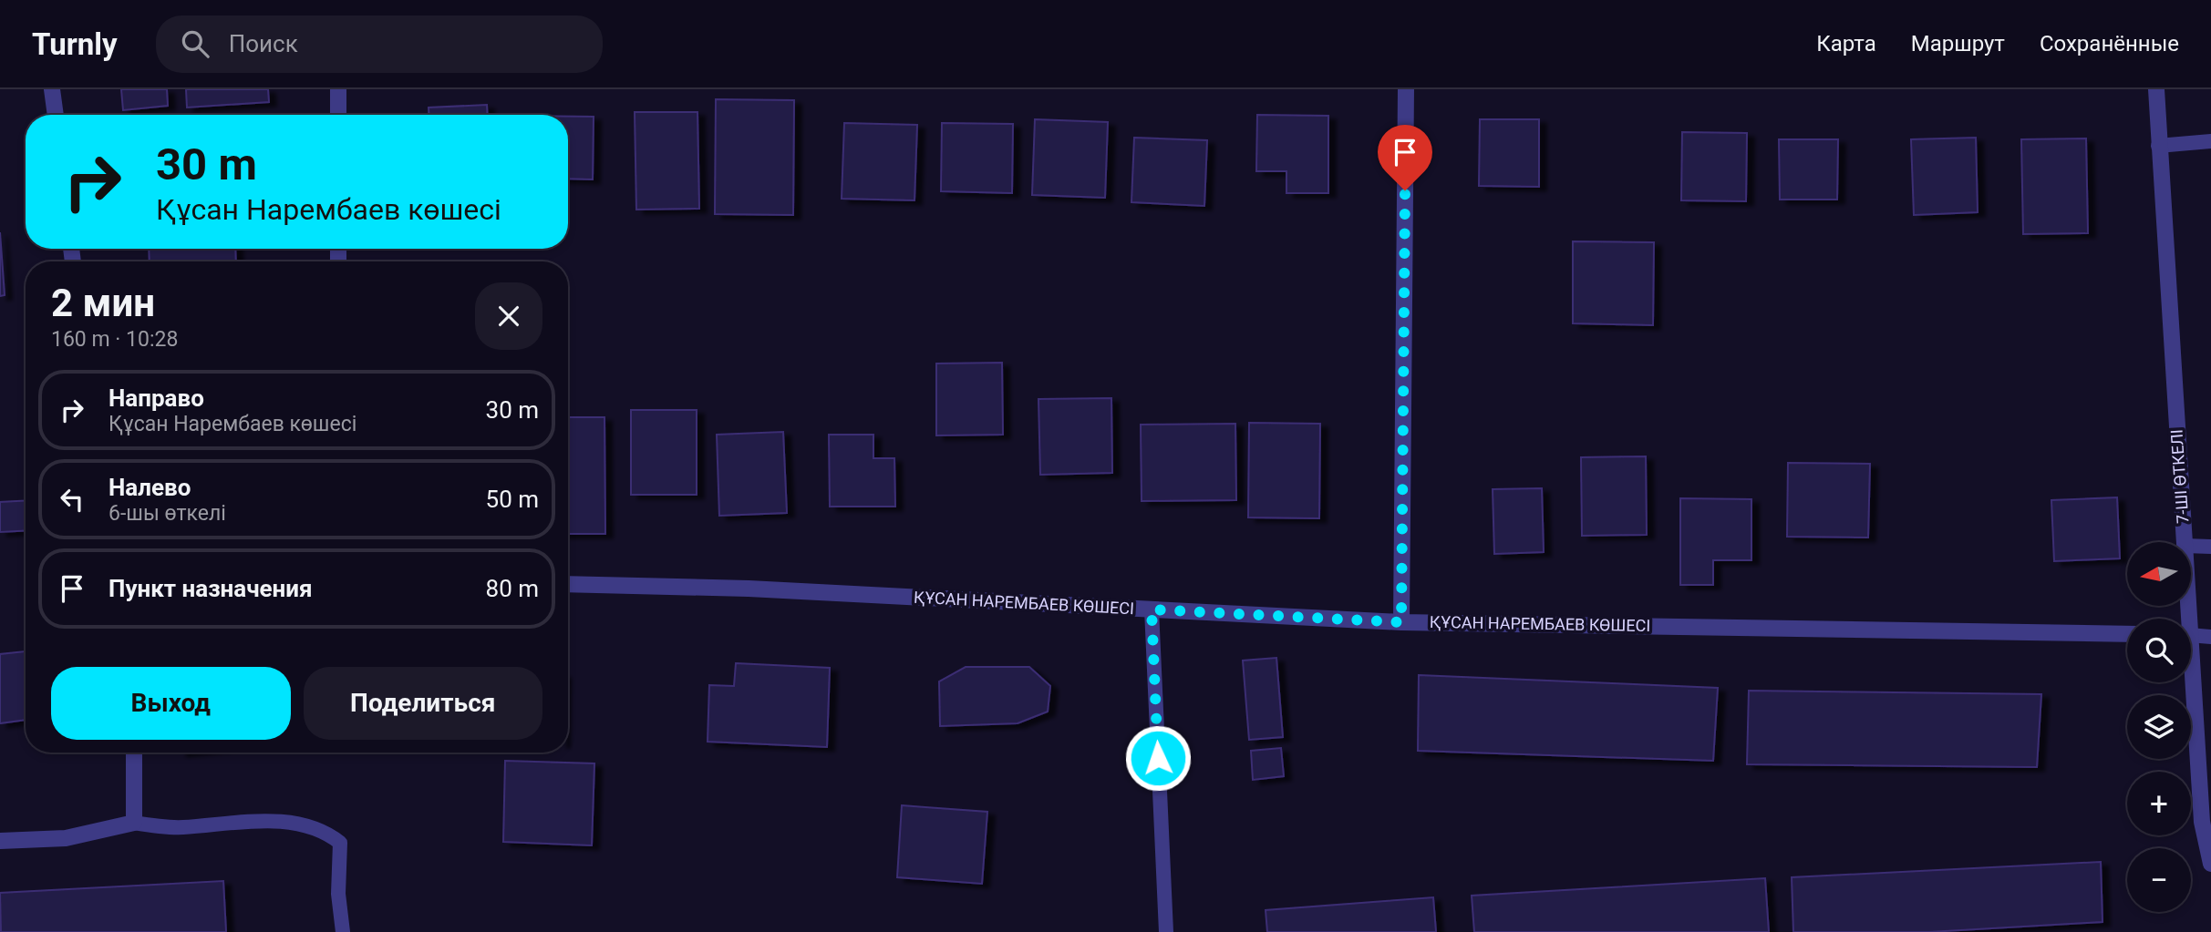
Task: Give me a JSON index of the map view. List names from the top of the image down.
{
  "streets": {
    "street": ["7-ШІ ӨТКЕЛІ", "ҚҰСАН НАРЕМБАЕВ КӨШЕСІ"]
  },
  "north": "left",
  "page": {
    "header": "Turnly",
    "search": "Поиск",
    "nav": ["Карта", "Маршрут", "Сохранённые"],
    "turn": ["30 m", "Құсан Нарембаев көшесі"],
    "heading": ["2 мин", "160 m · 10:28"],
    "list": [
      {
        "name": "Направо",
        "note": "Құсан Нарембаев көшесі",
        "value": "30 m"
      },
      {
        "name": "Налево",
        "note": "6-шы өткелі",
        "value": "50 m"
      },
      {
        "name": "Пункт назначения",
        "value": "80 m"
      }
    ],
    "map_buttons": ["+", "−"],
    "buttons": ["Выход", "Поделиться"]
  }
}
